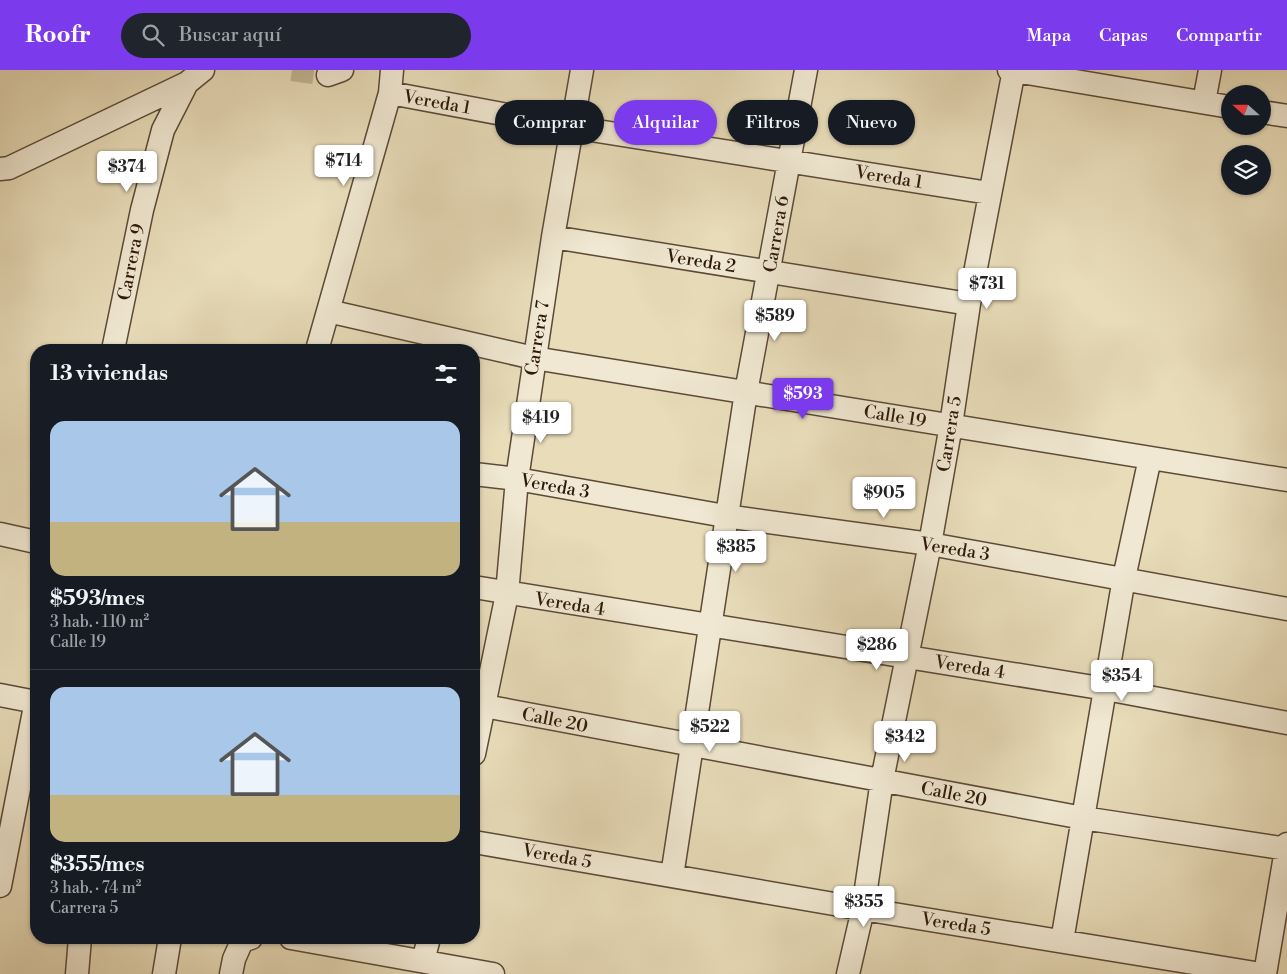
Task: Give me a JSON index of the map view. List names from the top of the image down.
{
  "streets": {
    "street": [
      "Vereda 1",
      "Carrera 6",
      "Vereda 2",
      "Carrera 9",
      "Carrera 7",
      "Calle 19",
      "Carrera 5",
      "Vereda 3",
      "Vereda 4",
      "Calle 20",
      "Vereda 5"
    ]
  },
  "crossings": [
    ["Vereda 1", "Carrera 6"],
    ["Vereda 1", "Carrera 5"],
    ["Carrera 6", "Vereda 2"],
    ["Carrera 6", "Calle 19"],
    ["Carrera 6", "Vereda 3"],
    ["Carrera 6", "Vereda 4"],
    ["Carrera 6", "Calle 20"],
    ["Carrera 6", "Vereda 5"],
    ["Vereda 2", "Carrera 7"],
    ["Vereda 2", "Carrera 5"],
    ["Carrera 7", "Calle 19"],
    ["Carrera 7", "Vereda 3"],
    ["Carrera 7", "Vereda 4"],
    ["Calle 19", "Carrera 5"],
    ["Carrera 5", "Vereda 3"],
    ["Carrera 5", "Vereda 4"],
    ["Carrera 5", "Calle 20"],
    ["Carrera 5", "Vereda 5"]
  ],
  "north": "left",
  "page": {
    "header": "Roofr",
    "search": "Buscar aquí",
    "nav": ["Mapa", "Capas", "Compartir"],
    "chip": [
      "Comprar",
      "Alquilar",
      "Filtros",
      "Nuevo"
    ],
    "price": [
      "$714",
      "$374",
      "$731",
      "$589",
      "$593",
      "$419",
      "$905",
      "$385",
      "$286",
      "$354",
      "$522",
      "$342",
      "$355"
    ],
    "heading": "13 viviendas",
    "list": [
      {
        "name": "$593/mes",
        "note": "3 hab. · 110 m² · Calle 19"
      },
      {
        "name": "$355/mes",
        "note": "3 hab. · 74 m² · Carrera 5"
      }
    ]
  }
}
